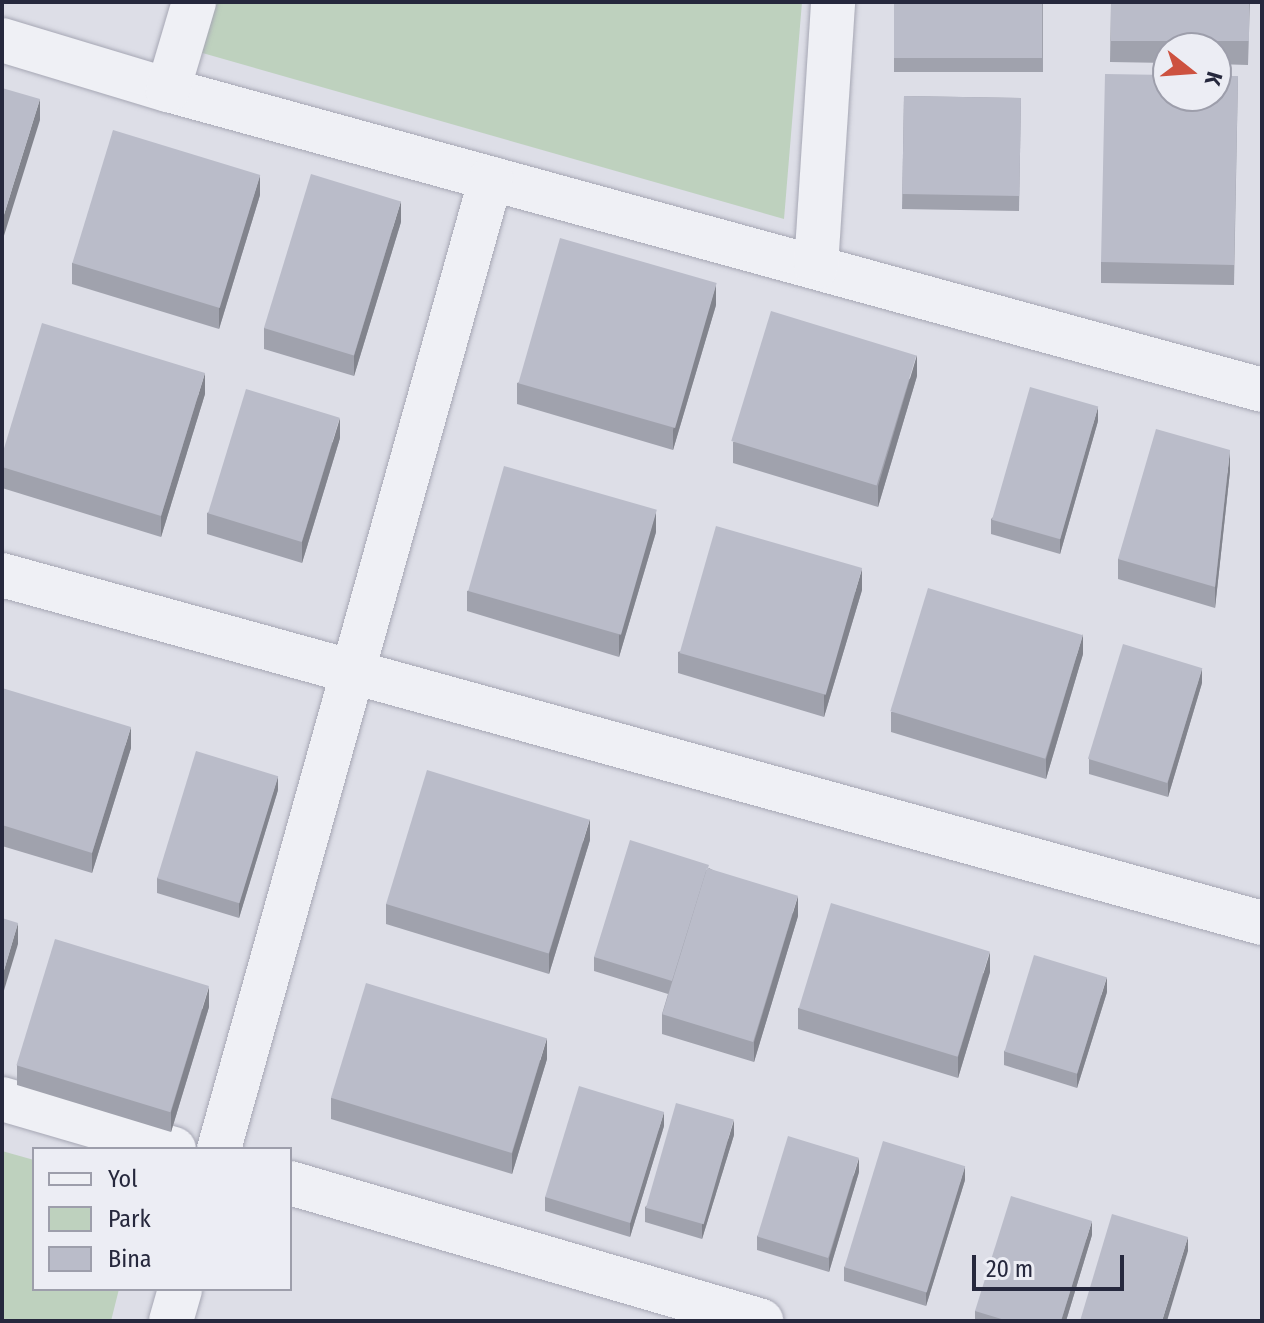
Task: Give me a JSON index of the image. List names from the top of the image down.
{
  "legend": ["Yol", "Park", "Bina"],
  "scale_bar": "20 m",
  "north": "right"
}
